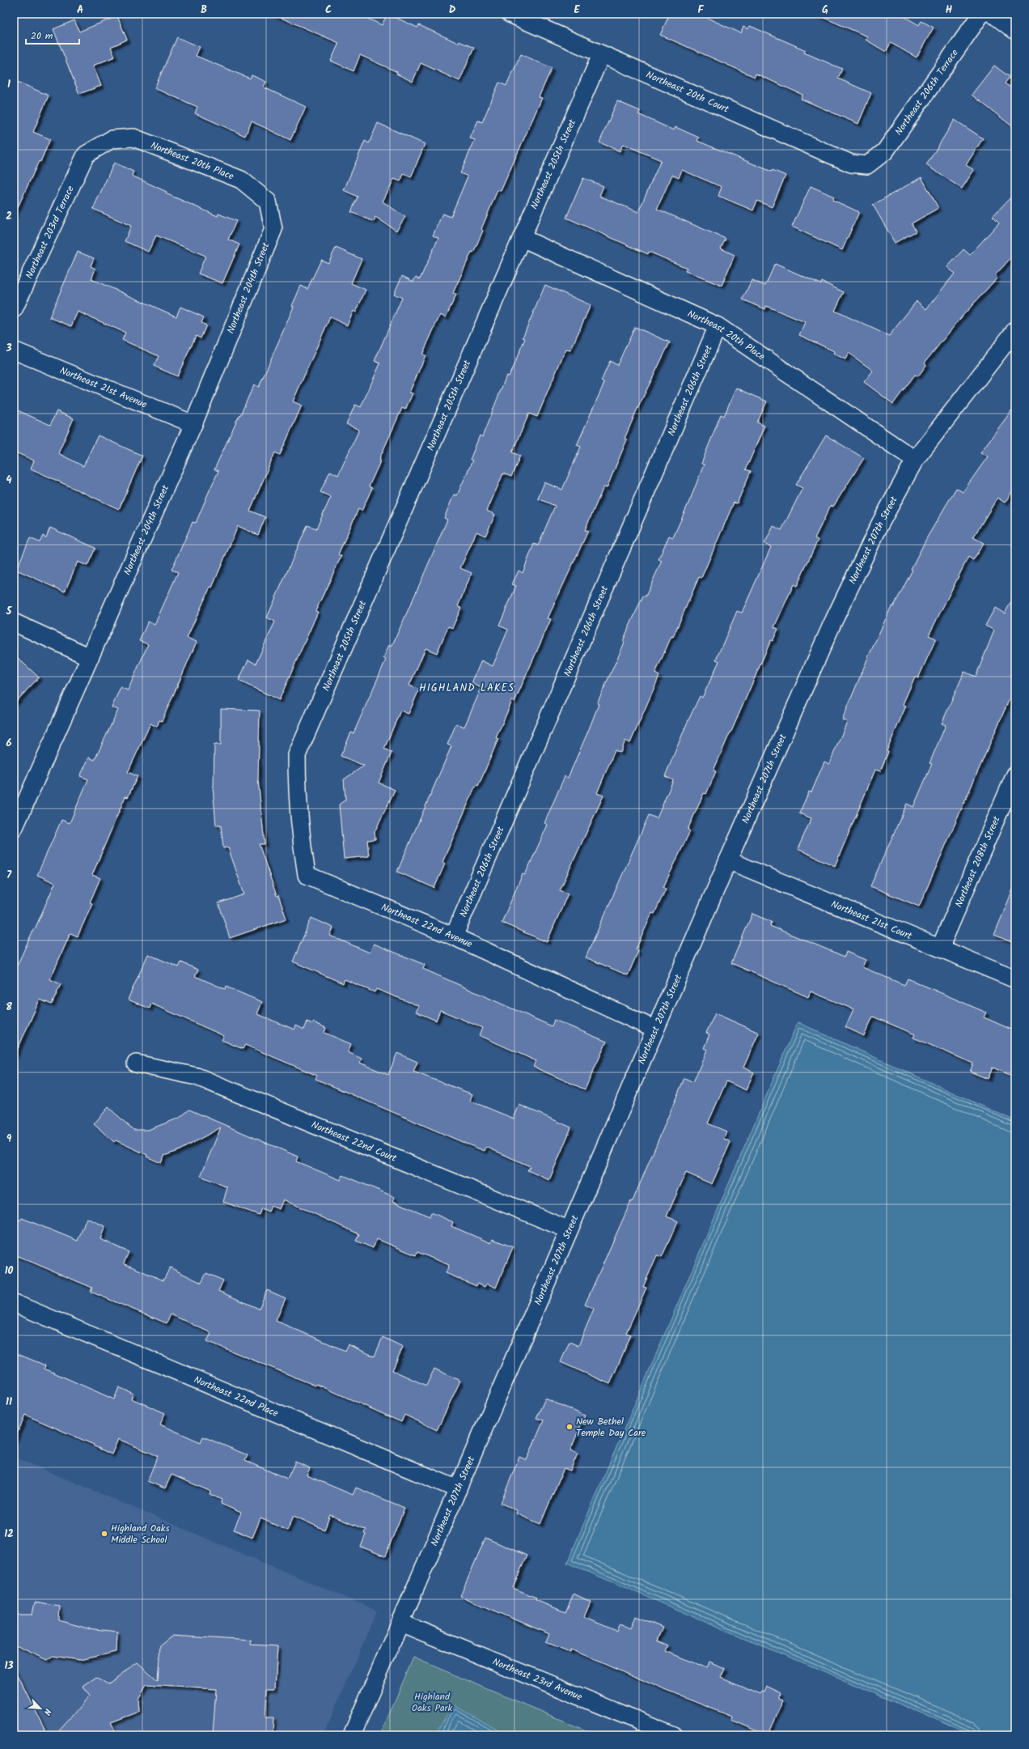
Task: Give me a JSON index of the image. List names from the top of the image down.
{
  "streets": {
    "street": [
      "Northeast 20th Court",
      "Northeast 206th Terrace",
      "Northeast 20th Place",
      "Northeast 205th Street",
      "Northeast 203rd Terrace",
      "Northeast 204th Street",
      "Northeast 21st Avenue",
      "Northeast 206th Street",
      "Northeast 207th Street",
      "Northeast 208th Street",
      "Northeast 21st Court",
      "Northeast 22nd Avenue",
      "Northeast 22nd Court",
      "Northeast 22nd Place",
      "Northeast 23rd Avenue"
    ]
  },
  "crossings": [
    ["Northeast 20th Court", "Northeast 206th Terrace"],
    ["Northeast 20th Court", "Northeast 205th Street"],
    ["Northeast 20th Place", "Northeast 205th Street"],
    ["Northeast 20th Place", "Northeast 203rd Terrace"],
    ["Northeast 20th Place", "Northeast 204th Street"],
    ["Northeast 20th Place", "Northeast 206th Street"],
    ["Northeast 20th Place", "Northeast 207th Street"],
    ["Northeast 205th Street", "Northeast 22nd Avenue"],
    ["Northeast 204th Street", "Northeast 21st Avenue"],
    ["Northeast 206th Street", "Northeast 22nd Avenue"],
    ["Northeast 207th Street", "Northeast 21st Court"],
    ["Northeast 207th Street", "Northeast 22nd Avenue"],
    ["Northeast 207th Street", "Northeast 22nd Court"],
    ["Northeast 207th Street", "Northeast 22nd Place"],
    ["Northeast 207th Street", "Northeast 23rd Avenue"],
    ["Northeast 208th Street", "Northeast 21st Court"]
  ],
  "districts": ["HIGHLAND LAKES"],
  "parks": ["Highland Oaks Park"],
  "places": ["New Bethel Temple Day Care", "Highland Oaks Middle School"],
  "scale_bar": "20 m",
  "north": "bottom right",
  "grid": {
    "columns": [
      "A",
      "B",
      "C",
      "D",
      "E",
      "F",
      "G",
      "H"
    ],
    "rows": [
      "1",
      "2",
      "3",
      "4",
      "5",
      "6",
      "7",
      "8",
      "9",
      "10",
      "11",
      "12",
      "13"
    ]
  }
}
